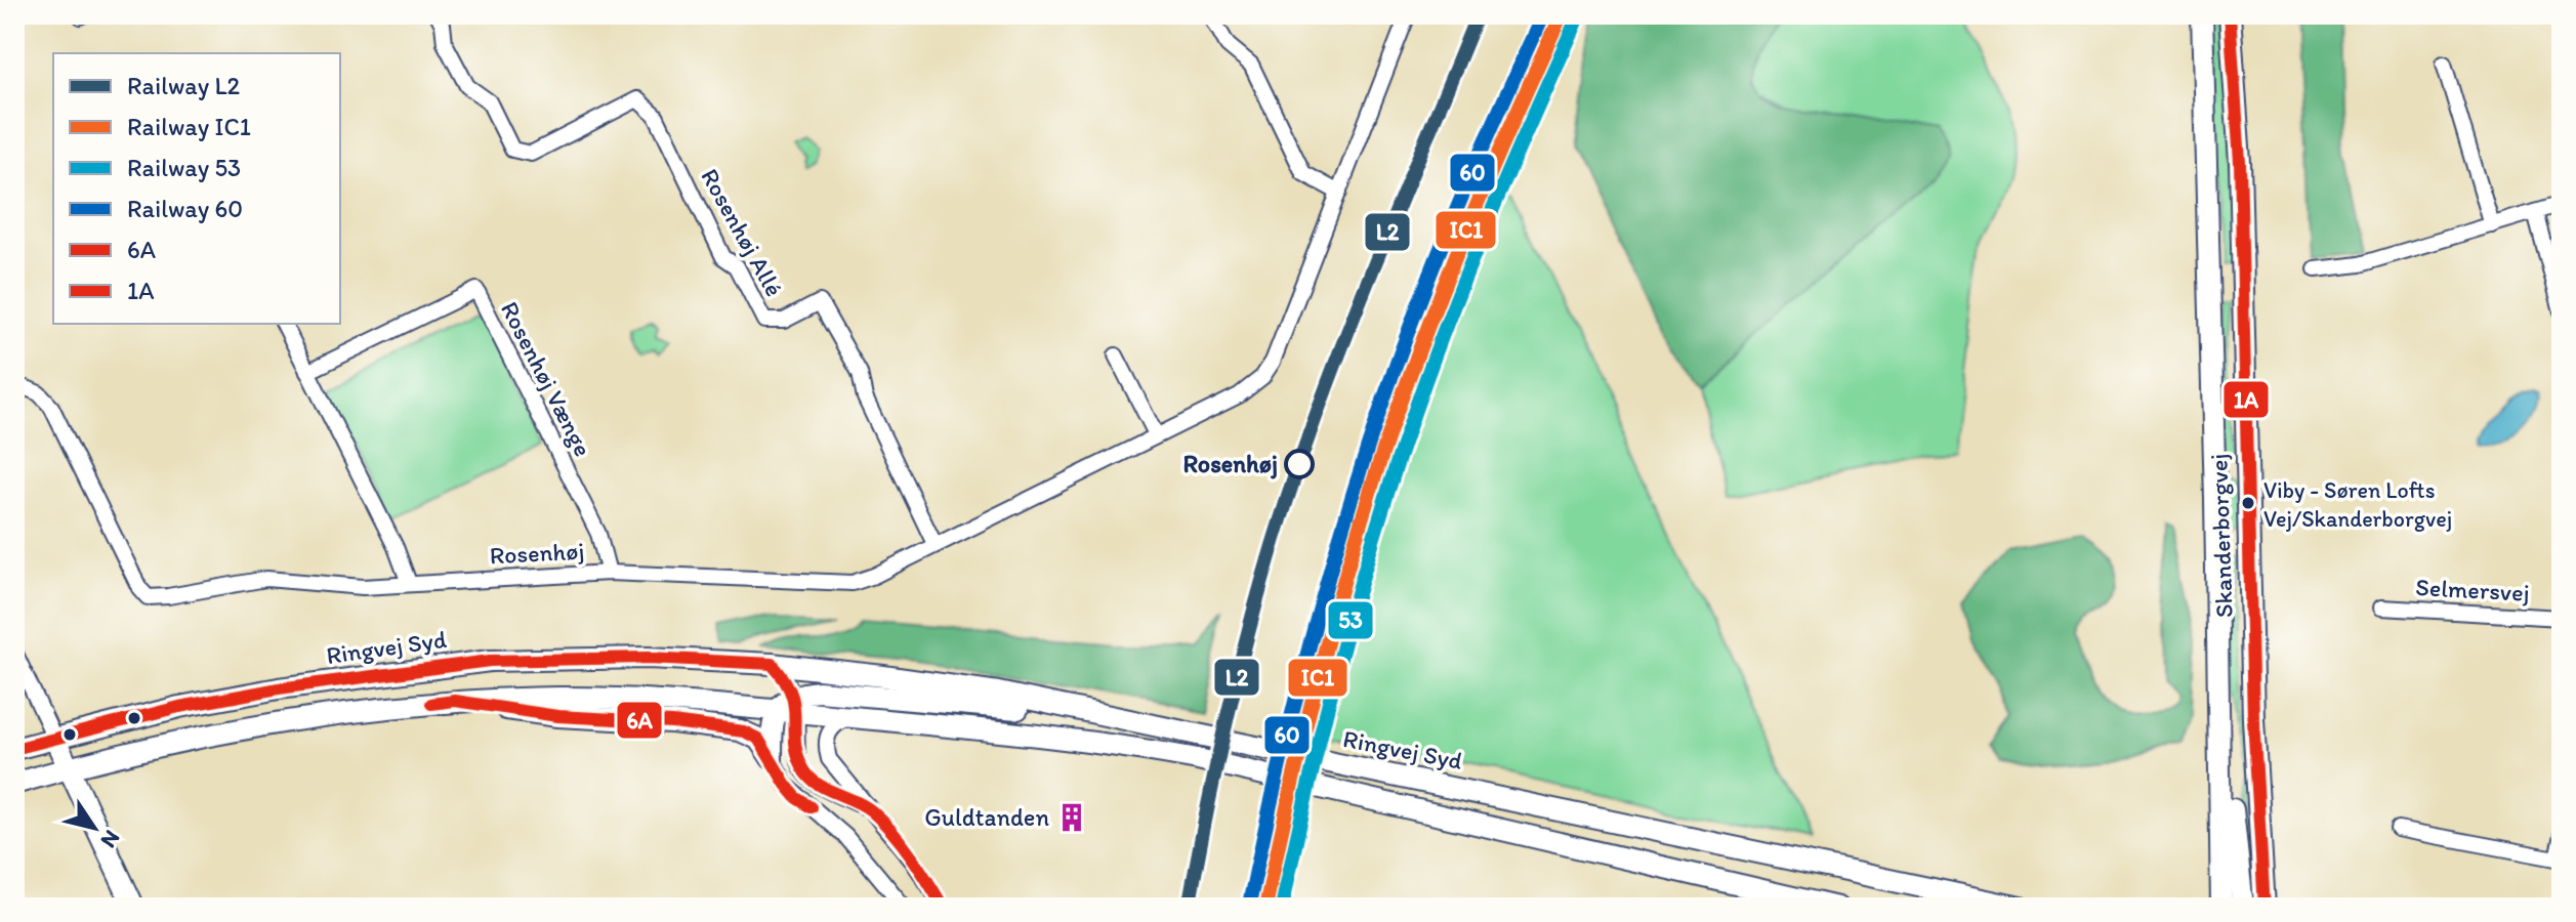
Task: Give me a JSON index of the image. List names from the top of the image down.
{
  "streets": {
    "main road": ["Skanderborgvej", "Ringvej Syd"],
    "street": [
      "Rosenhøj Allé",
      "Rosenhøj Vænge",
      "Rosenhøj",
      "Selmersvej"
    ]
  },
  "crossings": [
    ["Rosenhøj Allé", "Rosenhøj"],
    ["Rosenhøj Vænge", "Rosenhøj"]
  ],
  "places": {
    "other": ["Rosenhøj", "Viby - Søren Lofts Vej/Skanderborgvej"],
    "building": ["Guldtanden"]
  },
  "lines": [
    "rail line L2",
    "rail line IC1",
    "rail line 60",
    "transit line 1A",
    "rail line 53",
    "transit line 6A"
  ],
  "legend": [
    "Railway L2",
    "Railway IC1",
    "Railway 53",
    "Railway 60",
    "6A",
    "1A"
  ],
  "north": "bottom right"
}
